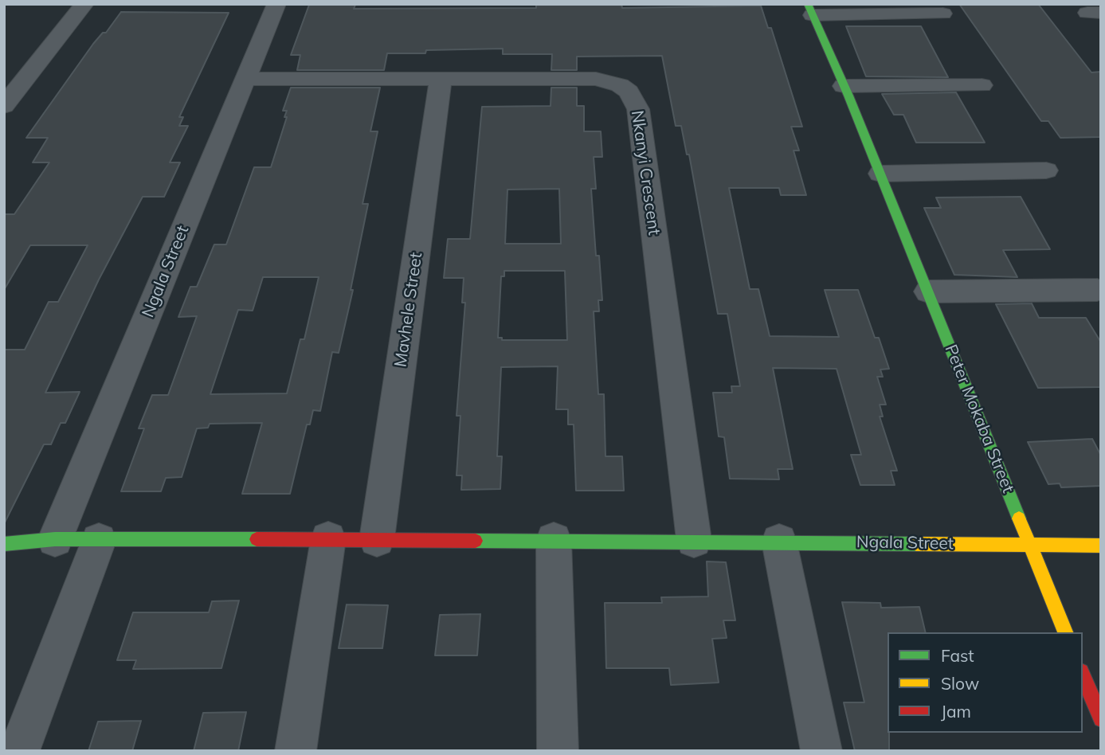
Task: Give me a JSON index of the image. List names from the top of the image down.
{
  "streets": {
    "street": [
      "Nkanyi Crescent",
      "Ngala Street",
      "Mavhele Street",
      "Peter Mokaba Street"
    ]
  },
  "crossings": [
    ["Nkanyi Crescent", "Ngala Street"],
    ["Nkanyi Crescent", "Mavhele Street"],
    ["Ngala Street", "Mavhele Street"],
    ["Ngala Street", "Peter Mokaba Street"]
  ],
  "legend": ["Fast", "Slow", "Jam"]
}
